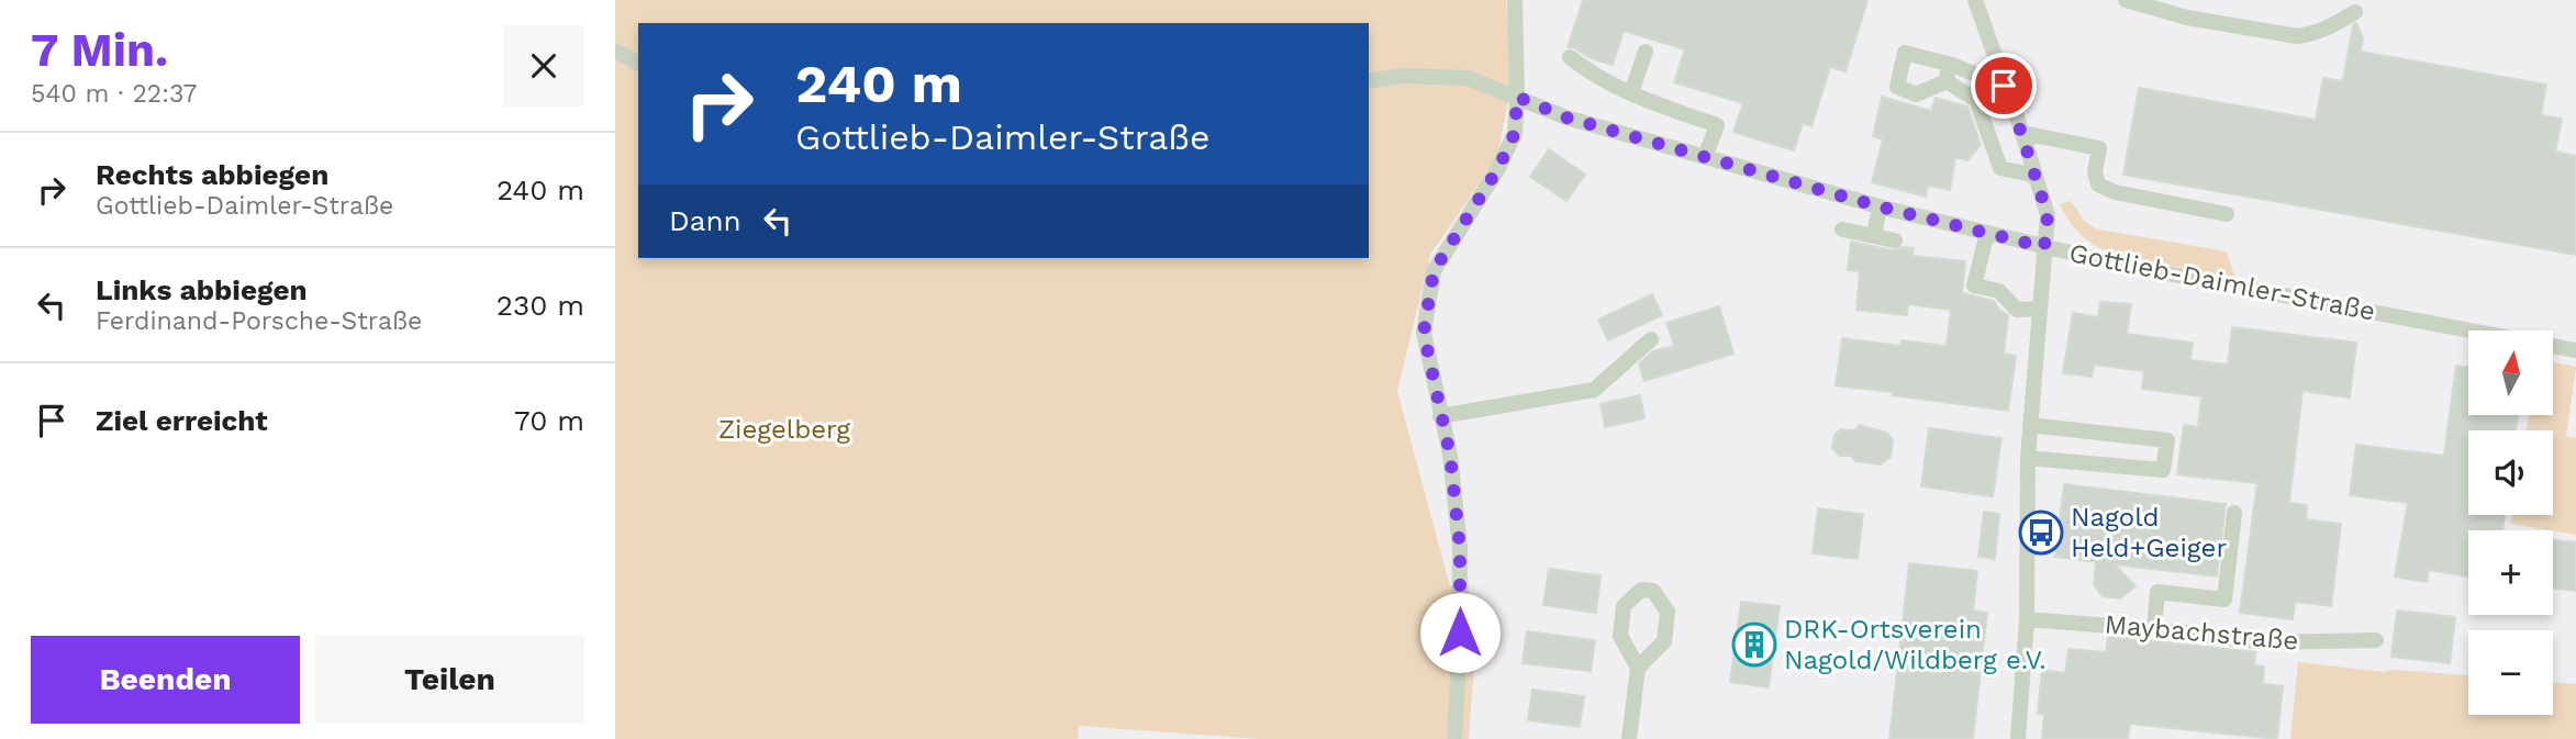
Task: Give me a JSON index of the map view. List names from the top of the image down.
{
  "streets": {
    "street": ["Gottlieb-Daimler-Straße", "Maybachstraße"]
  },
  "parks": ["Ziegelberg"],
  "places": {
    "bus stop": ["Nagold Held+Geiger"],
    "building": ["DRK-Ortsverein Nagold/Wildberg e.V."]
  },
  "north": "top",
  "page": {
    "heading": ["7 Min.", "540 m · 22:37"],
    "turn": ["240 m", "Gottlieb-Daimler-Straße"],
    "list": [
      {
        "name": "Rechts abbiegen",
        "note": "Gottlieb-Daimler-Straße",
        "value": "240 m"
      },
      {
        "name": "Links abbiegen",
        "note": "Ferdinand-Porsche-Straße",
        "value": "230 m"
      },
      {
        "name": "Ziel erreicht",
        "value": "70 m"
      }
    ],
    "then": "Dann",
    "map_buttons": ["+", "−"],
    "buttons": ["Beenden", "Teilen"]
  }
}
